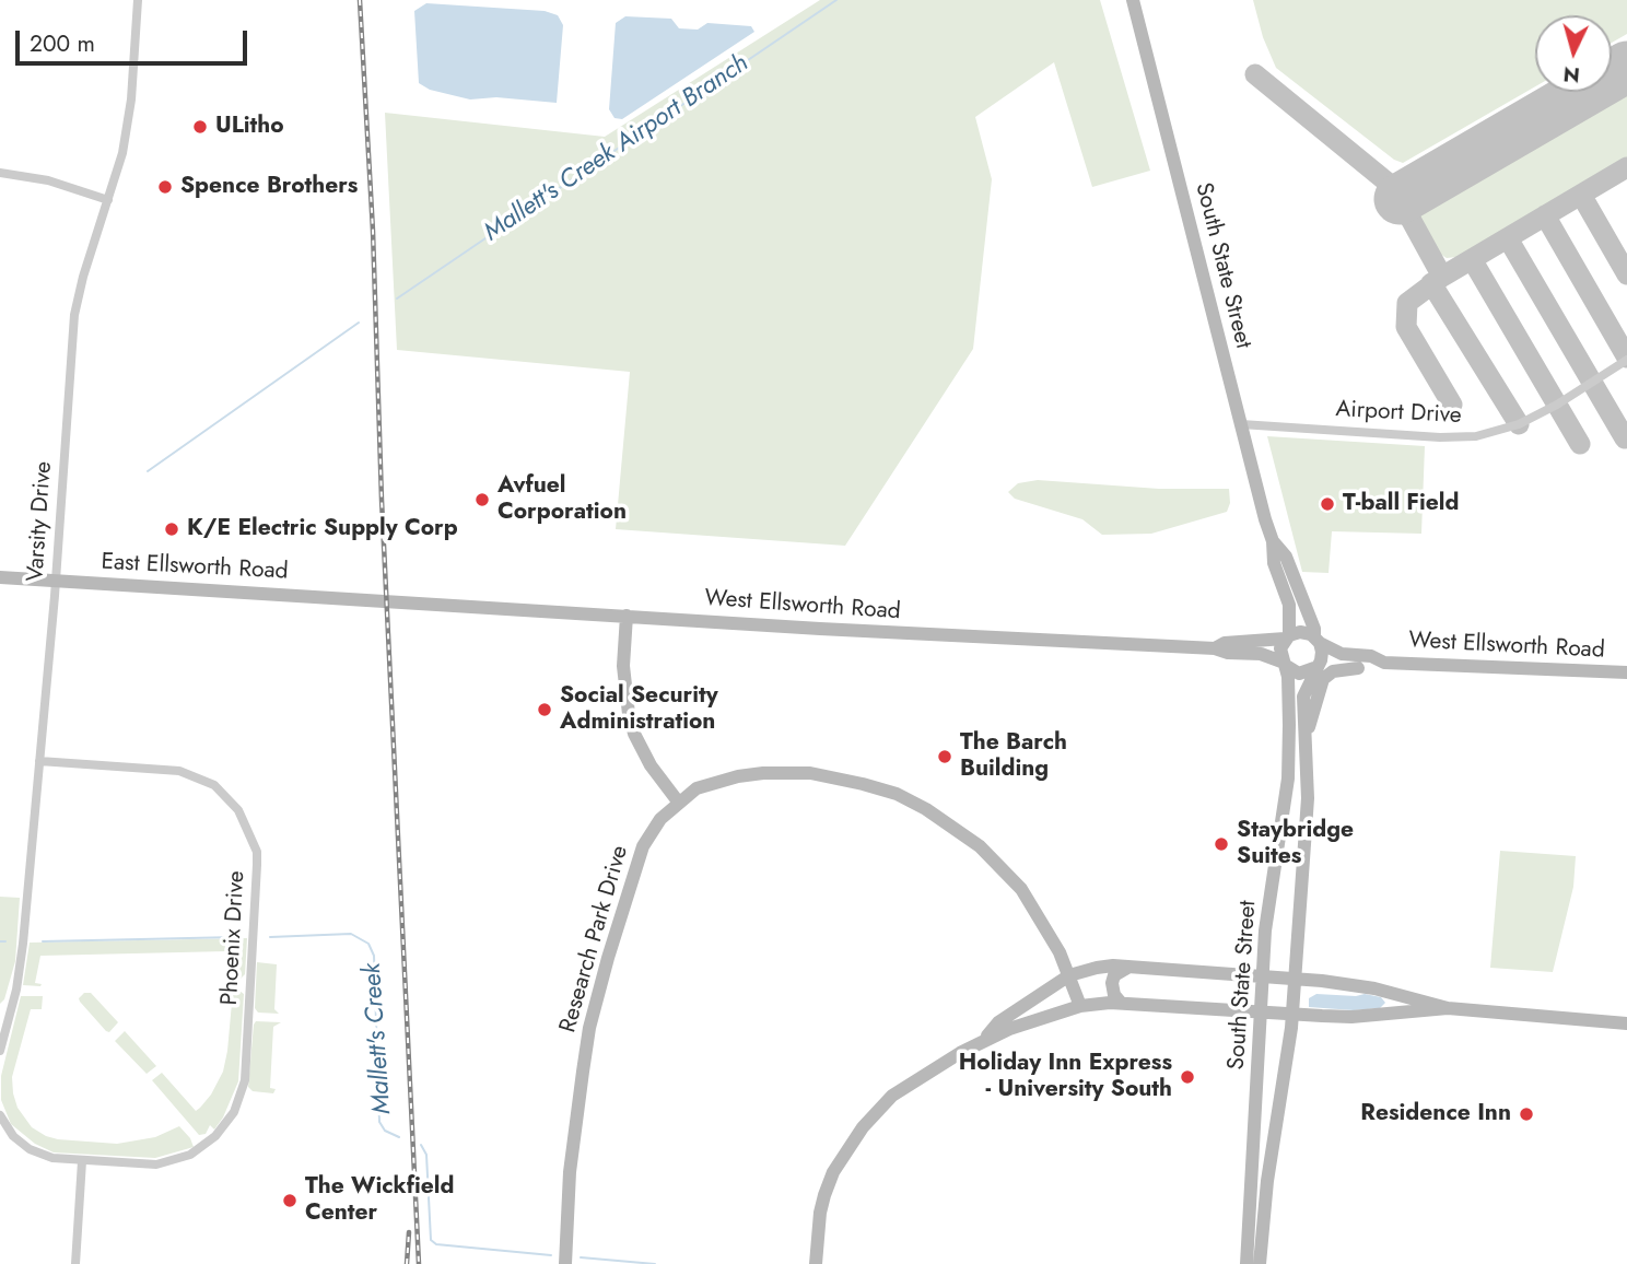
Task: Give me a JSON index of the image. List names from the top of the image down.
{
  "streets": {
    "main road": [
      "South State Street",
      "East Ellsworth Road",
      "West Ellsworth Road",
      "Research Park Drive"
    ],
    "street": ["Airport Drive", "Varsity Drive", "Phoenix Drive"]
  },
  "crossings": [
    ["South State Street", "Airport Drive"],
    ["South State Street", "West Ellsworth Road"],
    ["Varsity Drive", "East Ellsworth Road"],
    ["Varsity Drive", "Phoenix Drive"],
    ["East Ellsworth Road", "West Ellsworth Road"]
  ],
  "water": ["Mallett's Creek Airport Branch", "Mallett's Creek"],
  "places": [
    "ULitho",
    "Spence Brothers",
    "Avfuel Corporation",
    "T-ball Field",
    "K/E Electric Supply Corp",
    "Social Security Administration",
    "The Barch Building",
    "Staybridge Suites",
    "Holiday Inn Express - University South",
    "Residence Inn",
    "The Wickfield Center"
  ],
  "scale_bar": "200 m",
  "north": "bottom"
}
